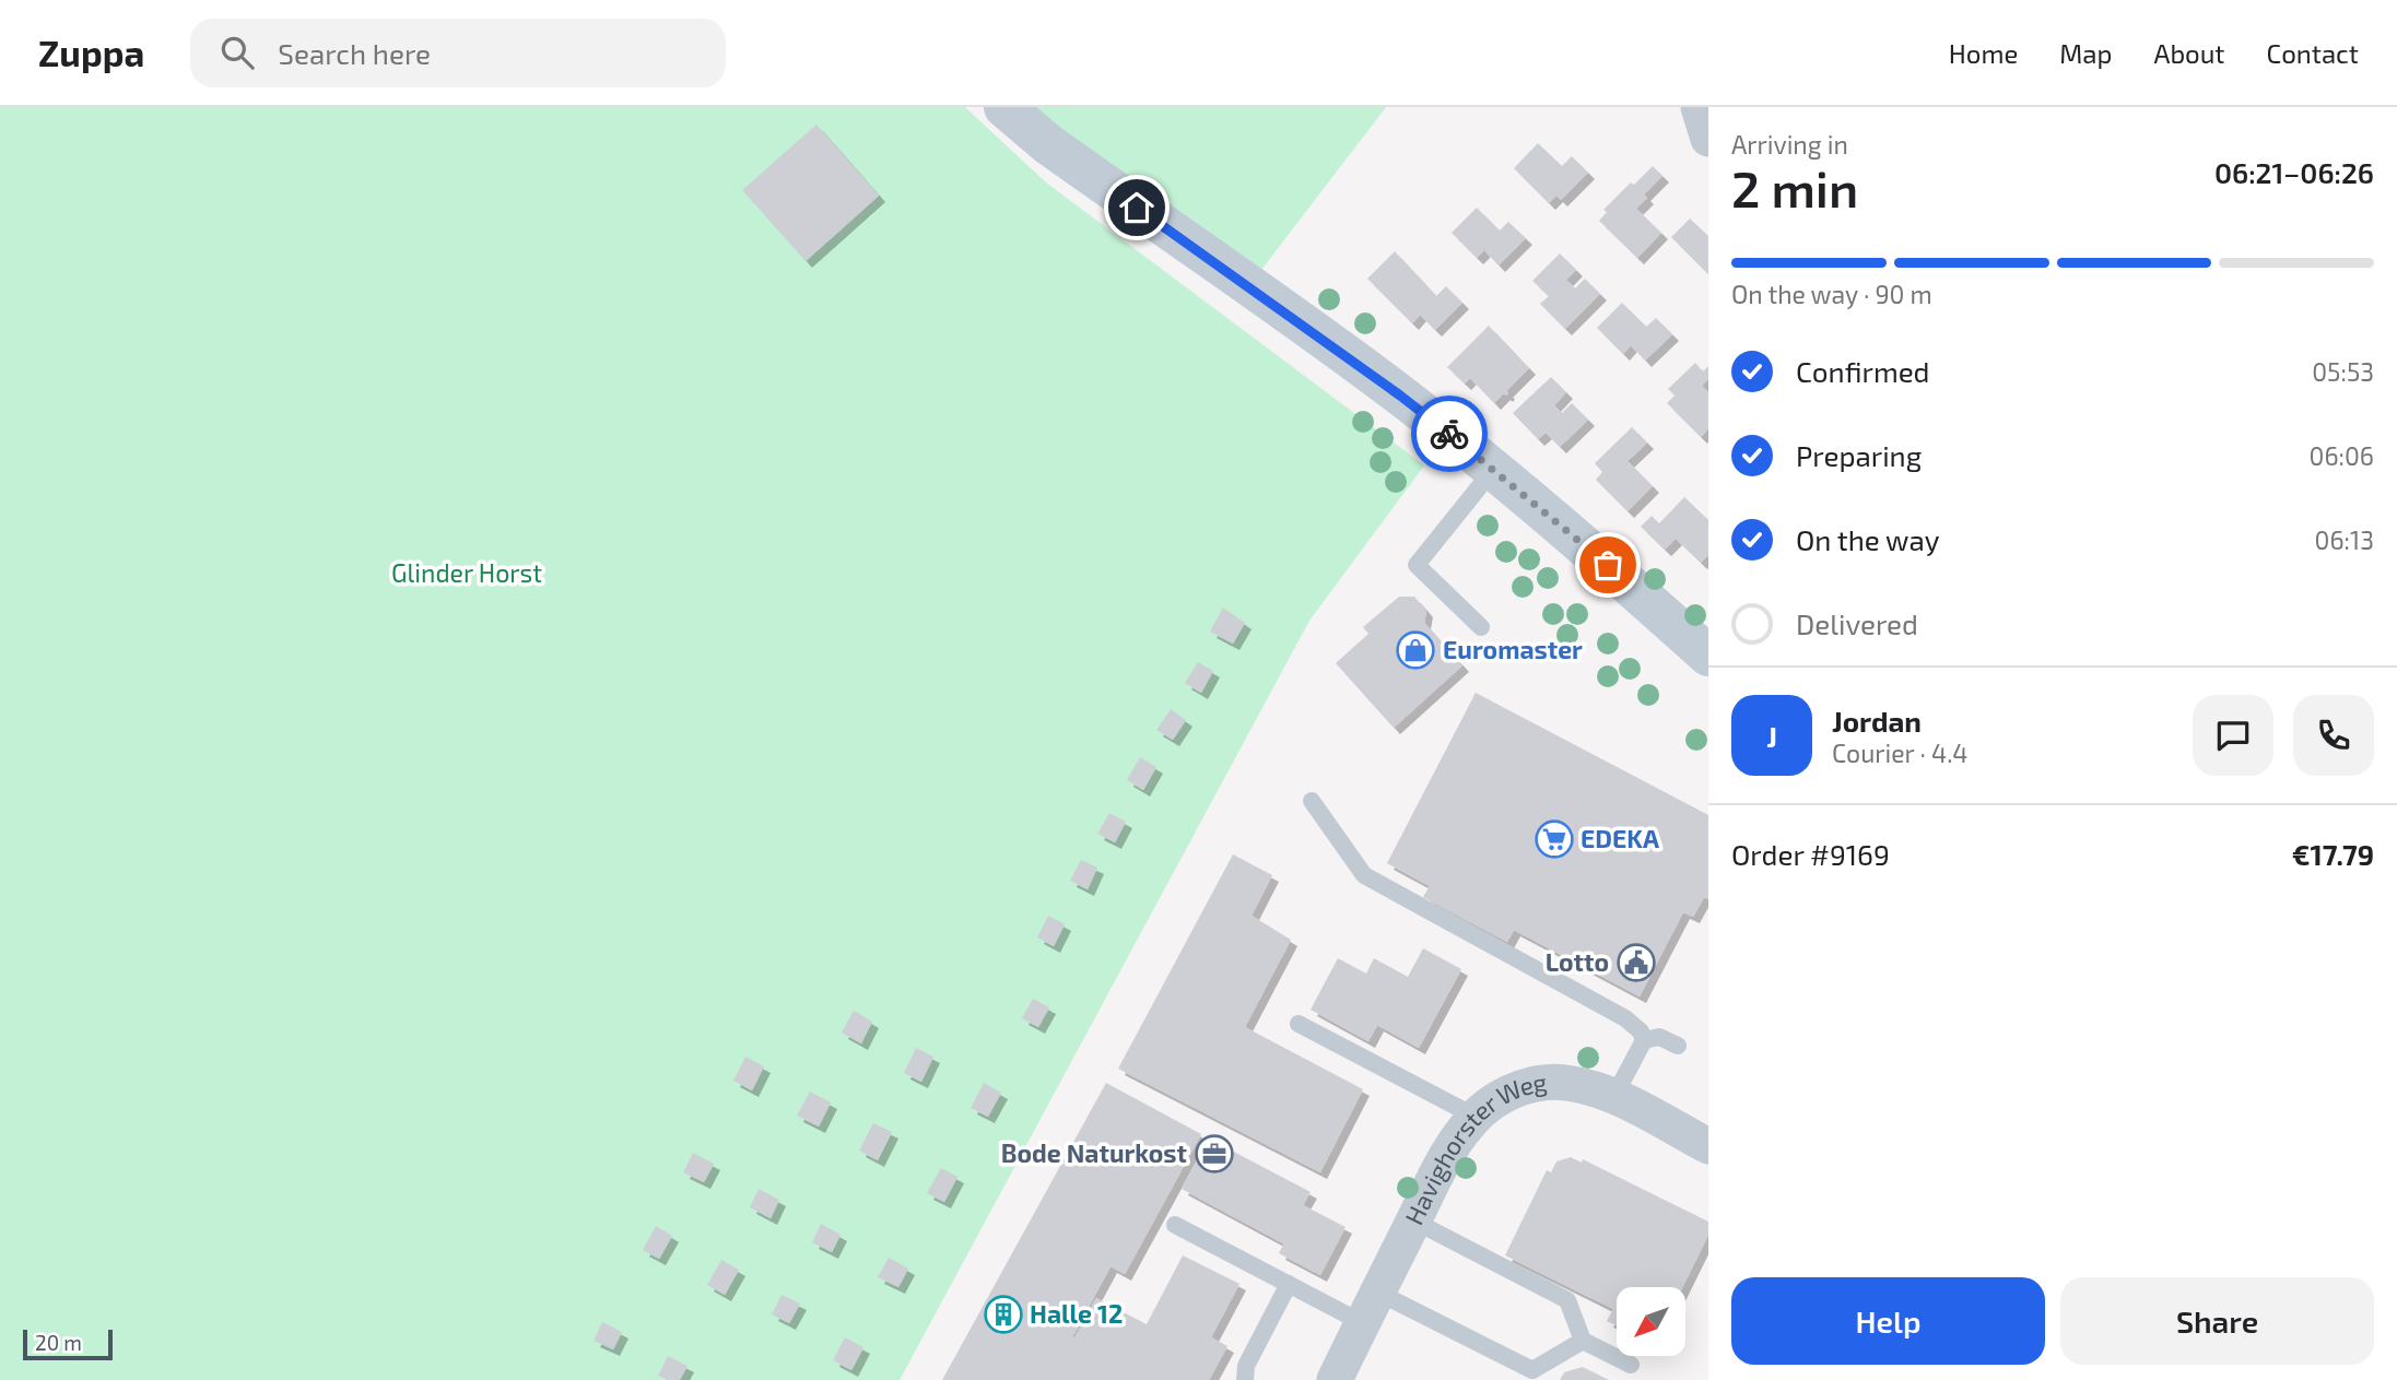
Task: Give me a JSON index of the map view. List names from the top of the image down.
{
  "streets": {
    "street": ["Havighorster Weg"]
  },
  "parks": ["Glinder Horst"],
  "places": {
    "shop": ["Euromaster"],
    "supermarket": ["EDEKA"],
    "public building": ["Lotto"],
    "office": ["Bode Naturkost"],
    "building": ["Halle 12"]
  },
  "scale_bar": "20 m",
  "north": "bottom left",
  "page": {
    "header": "Zuppa",
    "search": "Search here",
    "nav": [
      "Home",
      "Map",
      "About",
      "Contact"
    ],
    "heading": ["2 min", "Arriving in", "06:21–06:26"],
    "panel": [
      "Jordan",
      "Courier · 4.4",
      "Order #9169",
      "€17.79"
    ],
    "bar": "On the way · 90 m",
    "list": [
      ["Confirmed", "05:53"],
      ["Preparing", "06:06"],
      ["On the way", "06:13"],
      "Delivered"
    ],
    "round": "J",
    "buttons": ["Help", "Share"],
    "scale": "20 m"
  }
}
